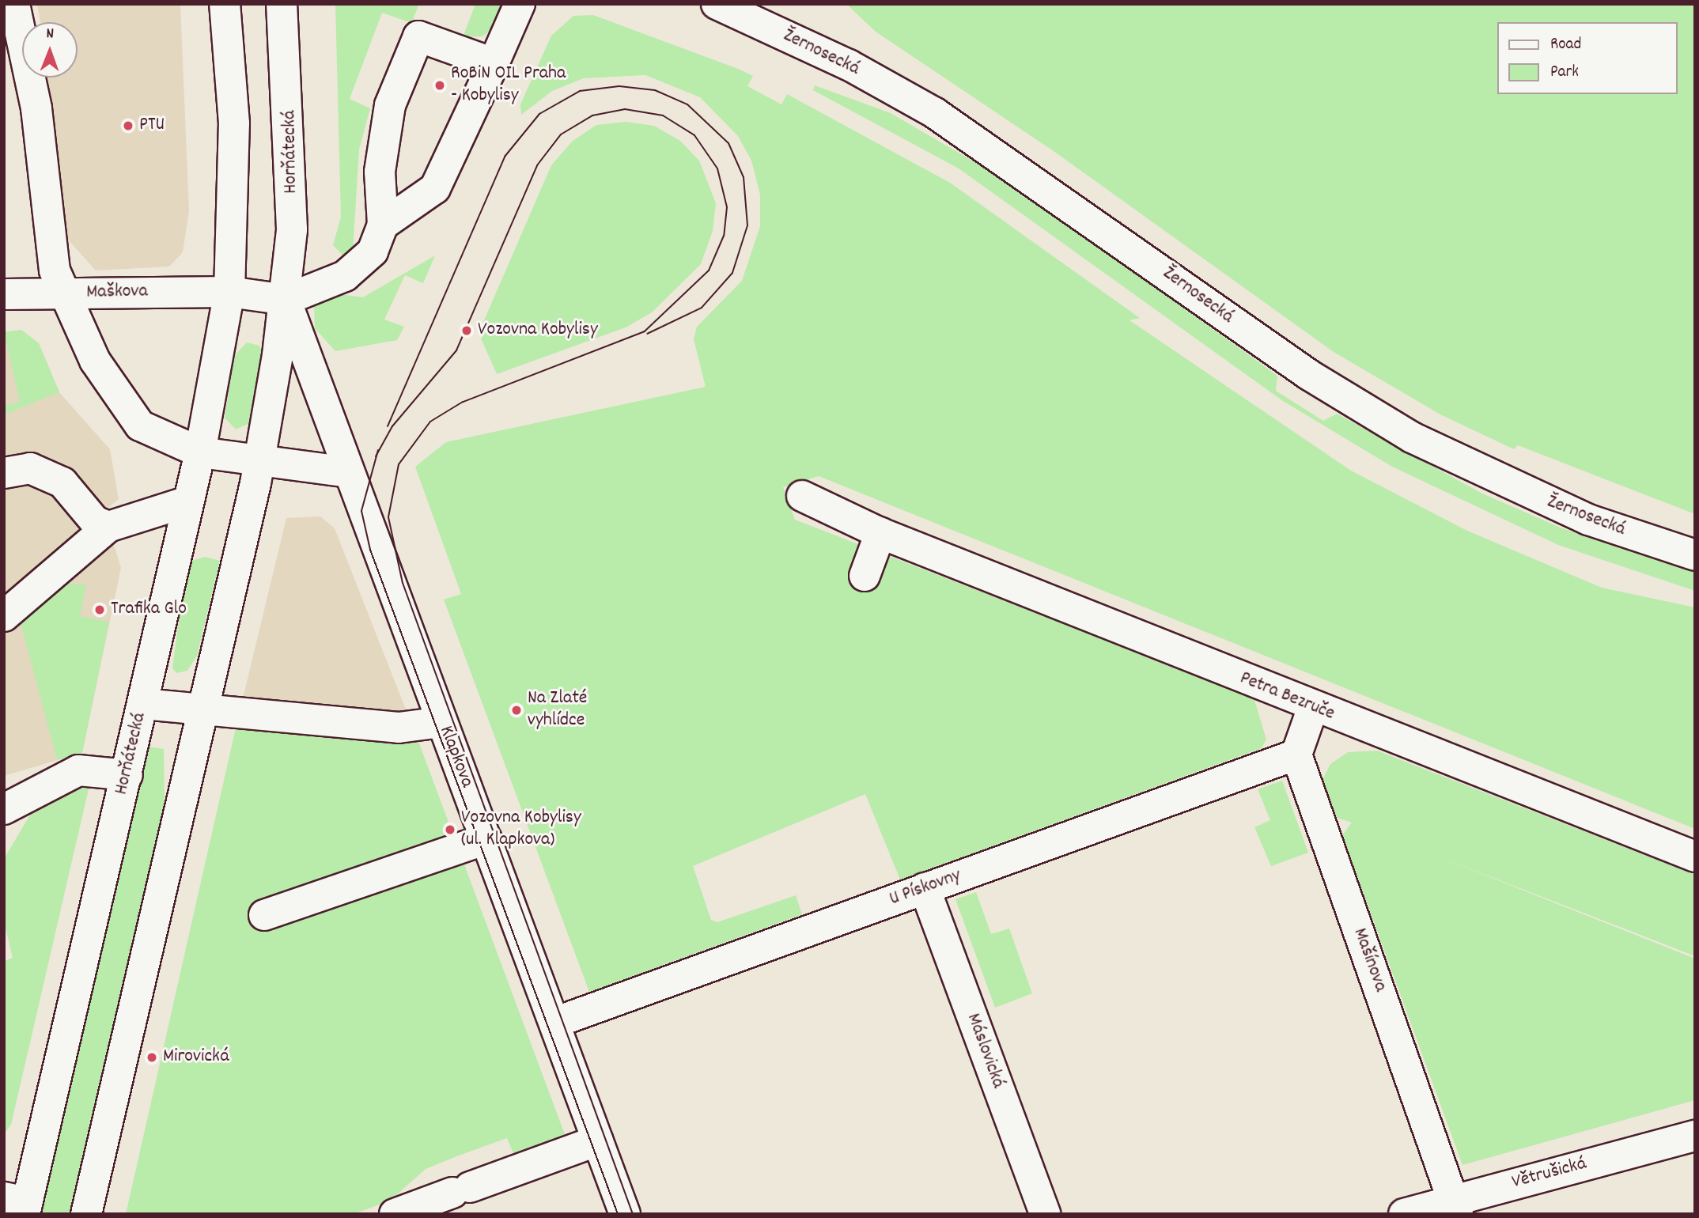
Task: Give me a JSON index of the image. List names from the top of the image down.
{
  "streets": {
    "street": [
      "Žernosecká",
      "Horňátecká",
      "Maškova",
      "Petra Bezruče",
      "Klapkova",
      "U Pískovny",
      "Mašínova",
      "Máslovická",
      "Větrušická"
    ]
  },
  "crossings": [
    ["Horňátecká", "Maškova"],
    ["Horňátecká", "Klapkova"],
    ["Klapkova", "U Pískovny"],
    ["U Pískovny", "Mašínova"],
    ["U Pískovny", "Máslovická"],
    ["Mašínova", "Větrušická"]
  ],
  "places": [
    "RoBiN OIL Praha - Kobylisy",
    "PTU",
    "Vozovna Kobylisy",
    "Trafika Glo",
    "Na Zlaté vyhlídce",
    "Vozovna Kobylisy (ul. Klapkova)",
    "Mirovická"
  ],
  "legend": ["Road", "Park"],
  "north": "top"
}
